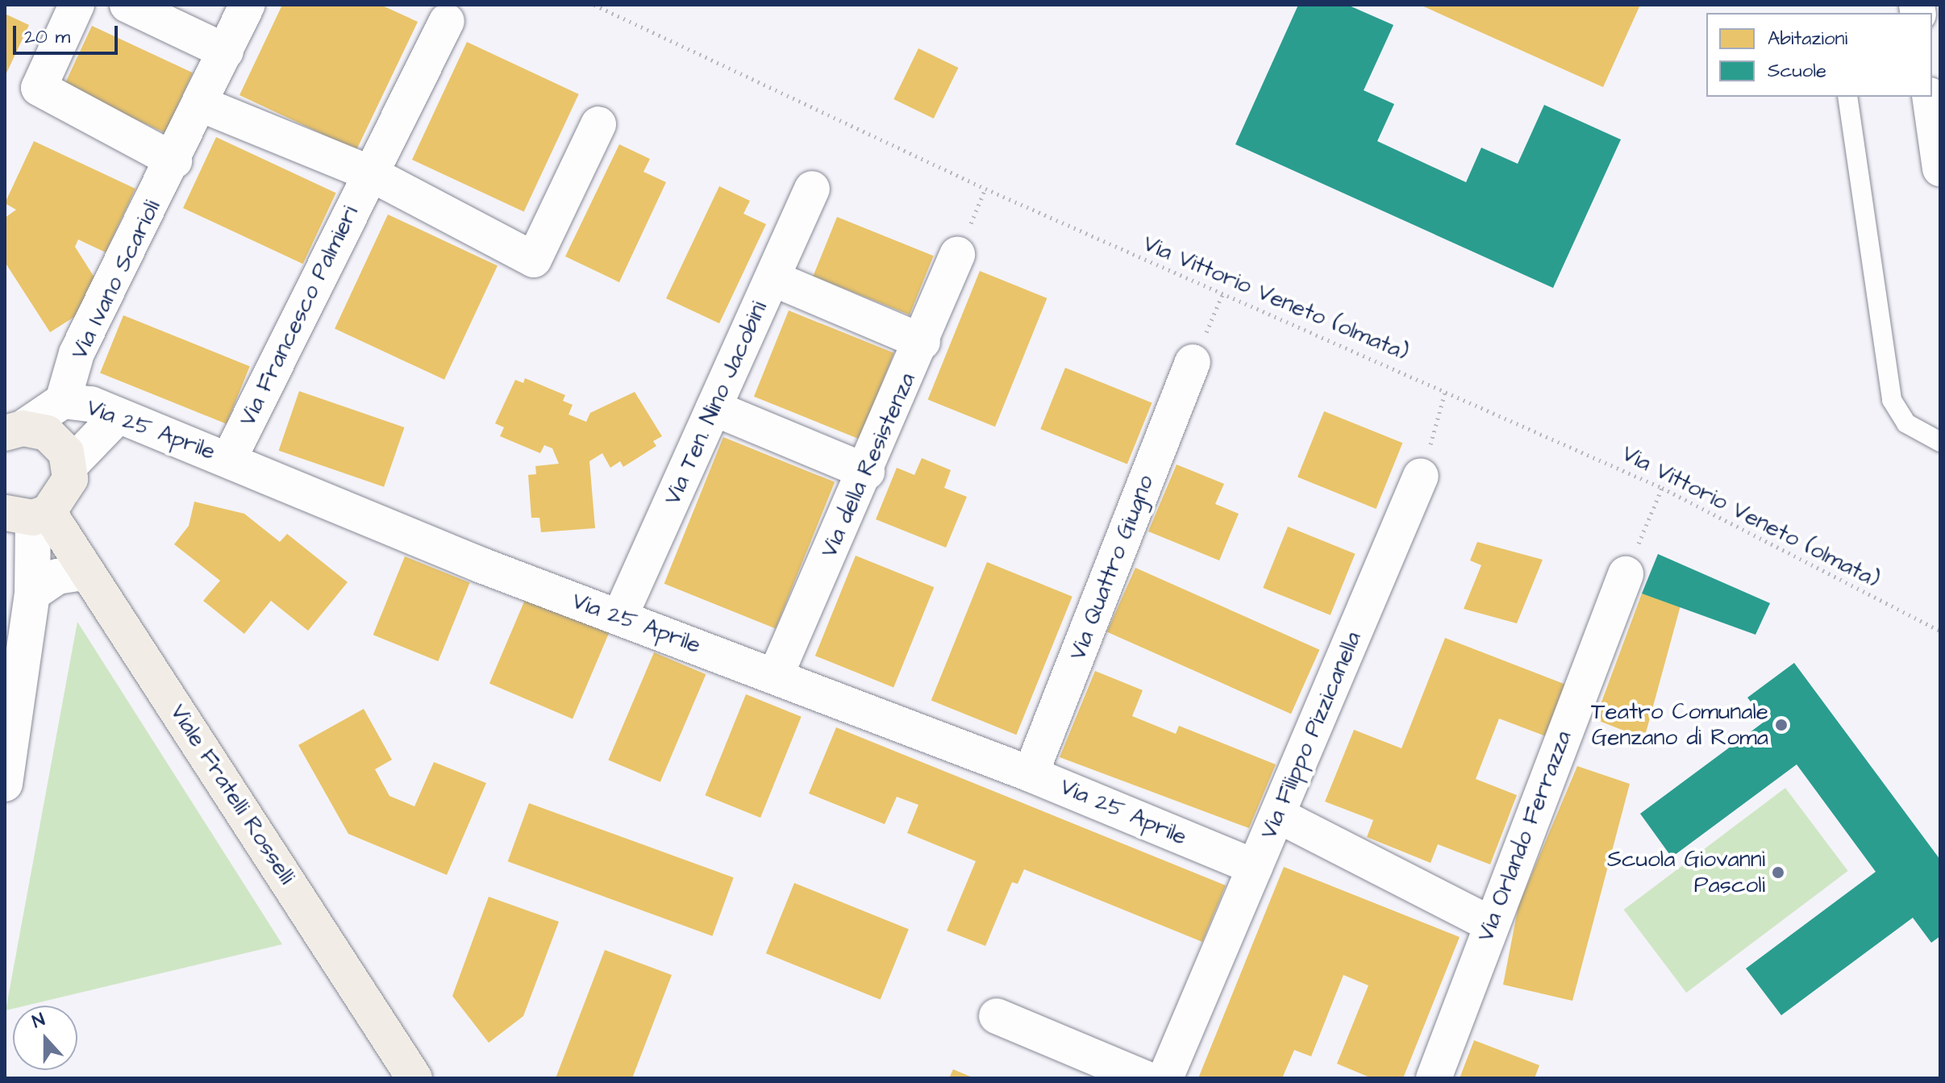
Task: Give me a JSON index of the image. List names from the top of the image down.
{
  "streets": {
    "main road": ["Viale Fratelli Rosselli"],
    "street": [
      "Via Ivano Scarioli",
      "Via Francesco Palmieri",
      "Via Ten. Nino Jacobini",
      "Via 25 Aprile",
      "Via della Resistenza",
      "Via Quattro Giugno",
      "Via Filippo Pizzicanella",
      "Via Orlando Ferrazza"
    ],
    "path": ["Via Vittorio Veneto (olmata)"]
  },
  "crossings": [
    ["Via Ivano Scarioli", "Via 25 Aprile"],
    ["Via Francesco Palmieri", "Via 25 Aprile"],
    ["Via Ten. Nino Jacobini", "Via 25 Aprile"],
    ["Via 25 Aprile", "Via della Resistenza"],
    ["Via 25 Aprile", "Via Quattro Giugno"],
    ["Via 25 Aprile", "Via Filippo Pizzicanella"]
  ],
  "places": ["Teatro Comunale Genzano di Roma", "Scuola Giovanni Pascoli"],
  "legend": ["Abitazioni", "Scuole"],
  "scale_bar": "20 m",
  "north": "top"
}
